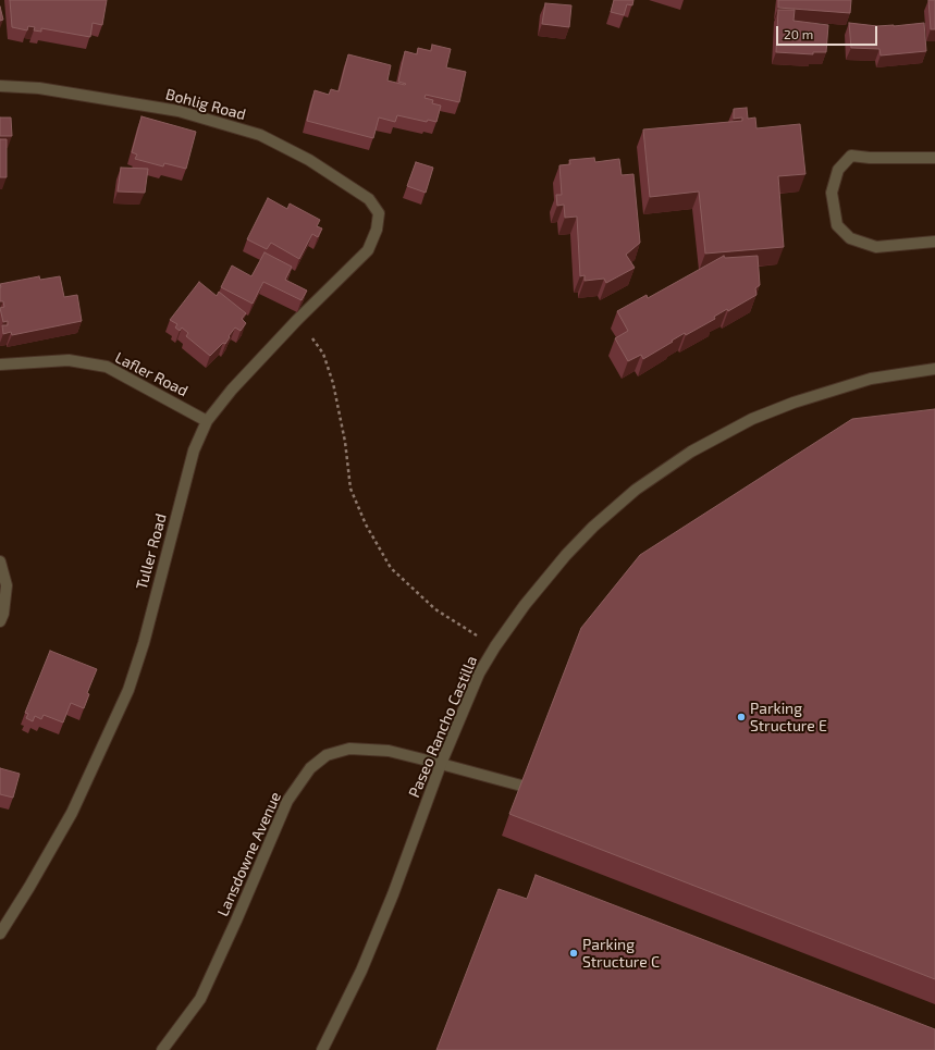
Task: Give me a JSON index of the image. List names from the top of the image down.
{
  "streets": {
    "street": [
      "Bohlig Road",
      "Lafler Road",
      "Tuller Road",
      "Paseo Rancho Castilla",
      "Lansdowne Avenue"
    ]
  },
  "crossings": [
    ["Bohlig Road", "Tuller Road"],
    ["Lafler Road", "Tuller Road"],
    ["Paseo Rancho Castilla", "Lansdowne Avenue"]
  ],
  "places": ["Parking Structure E", "Parking Structure C"],
  "scale_bar": "20 m"
}
